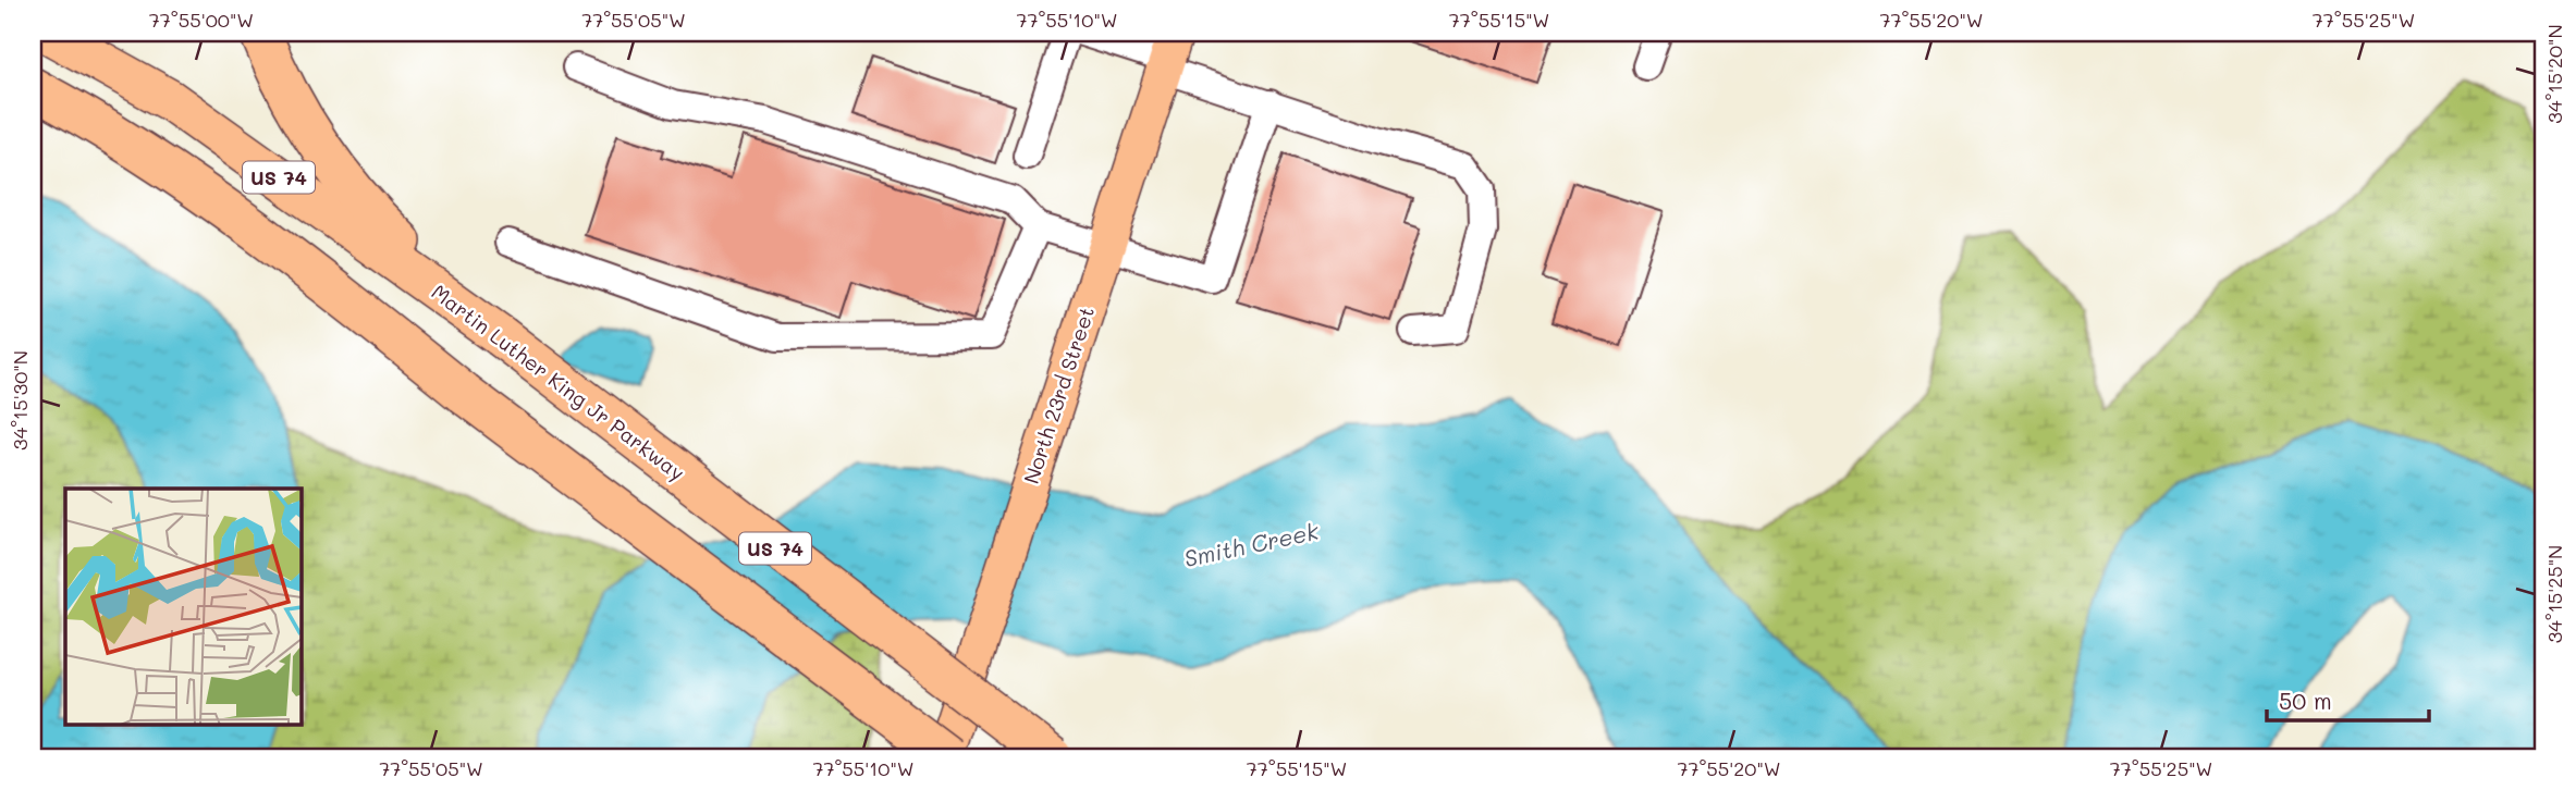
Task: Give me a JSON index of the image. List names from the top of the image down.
{
  "streets": {
    "highway": ["US 74", "Martin Luther King Jr Parkway"],
    "main road": ["North 23rd Street"]
  },
  "water": ["Smith Creek"],
  "scale_bar": "50 m",
  "coordinates": [
    "77°55'00\"W",
    "77°55'05\"W",
    "77°55'10\"W",
    "77°55'15\"W",
    "77°55'20\"W",
    "77°55'25\"W",
    "34°15'20\"N",
    "34°15'30\"N",
    "34°15'25\"N"
  ]
}
